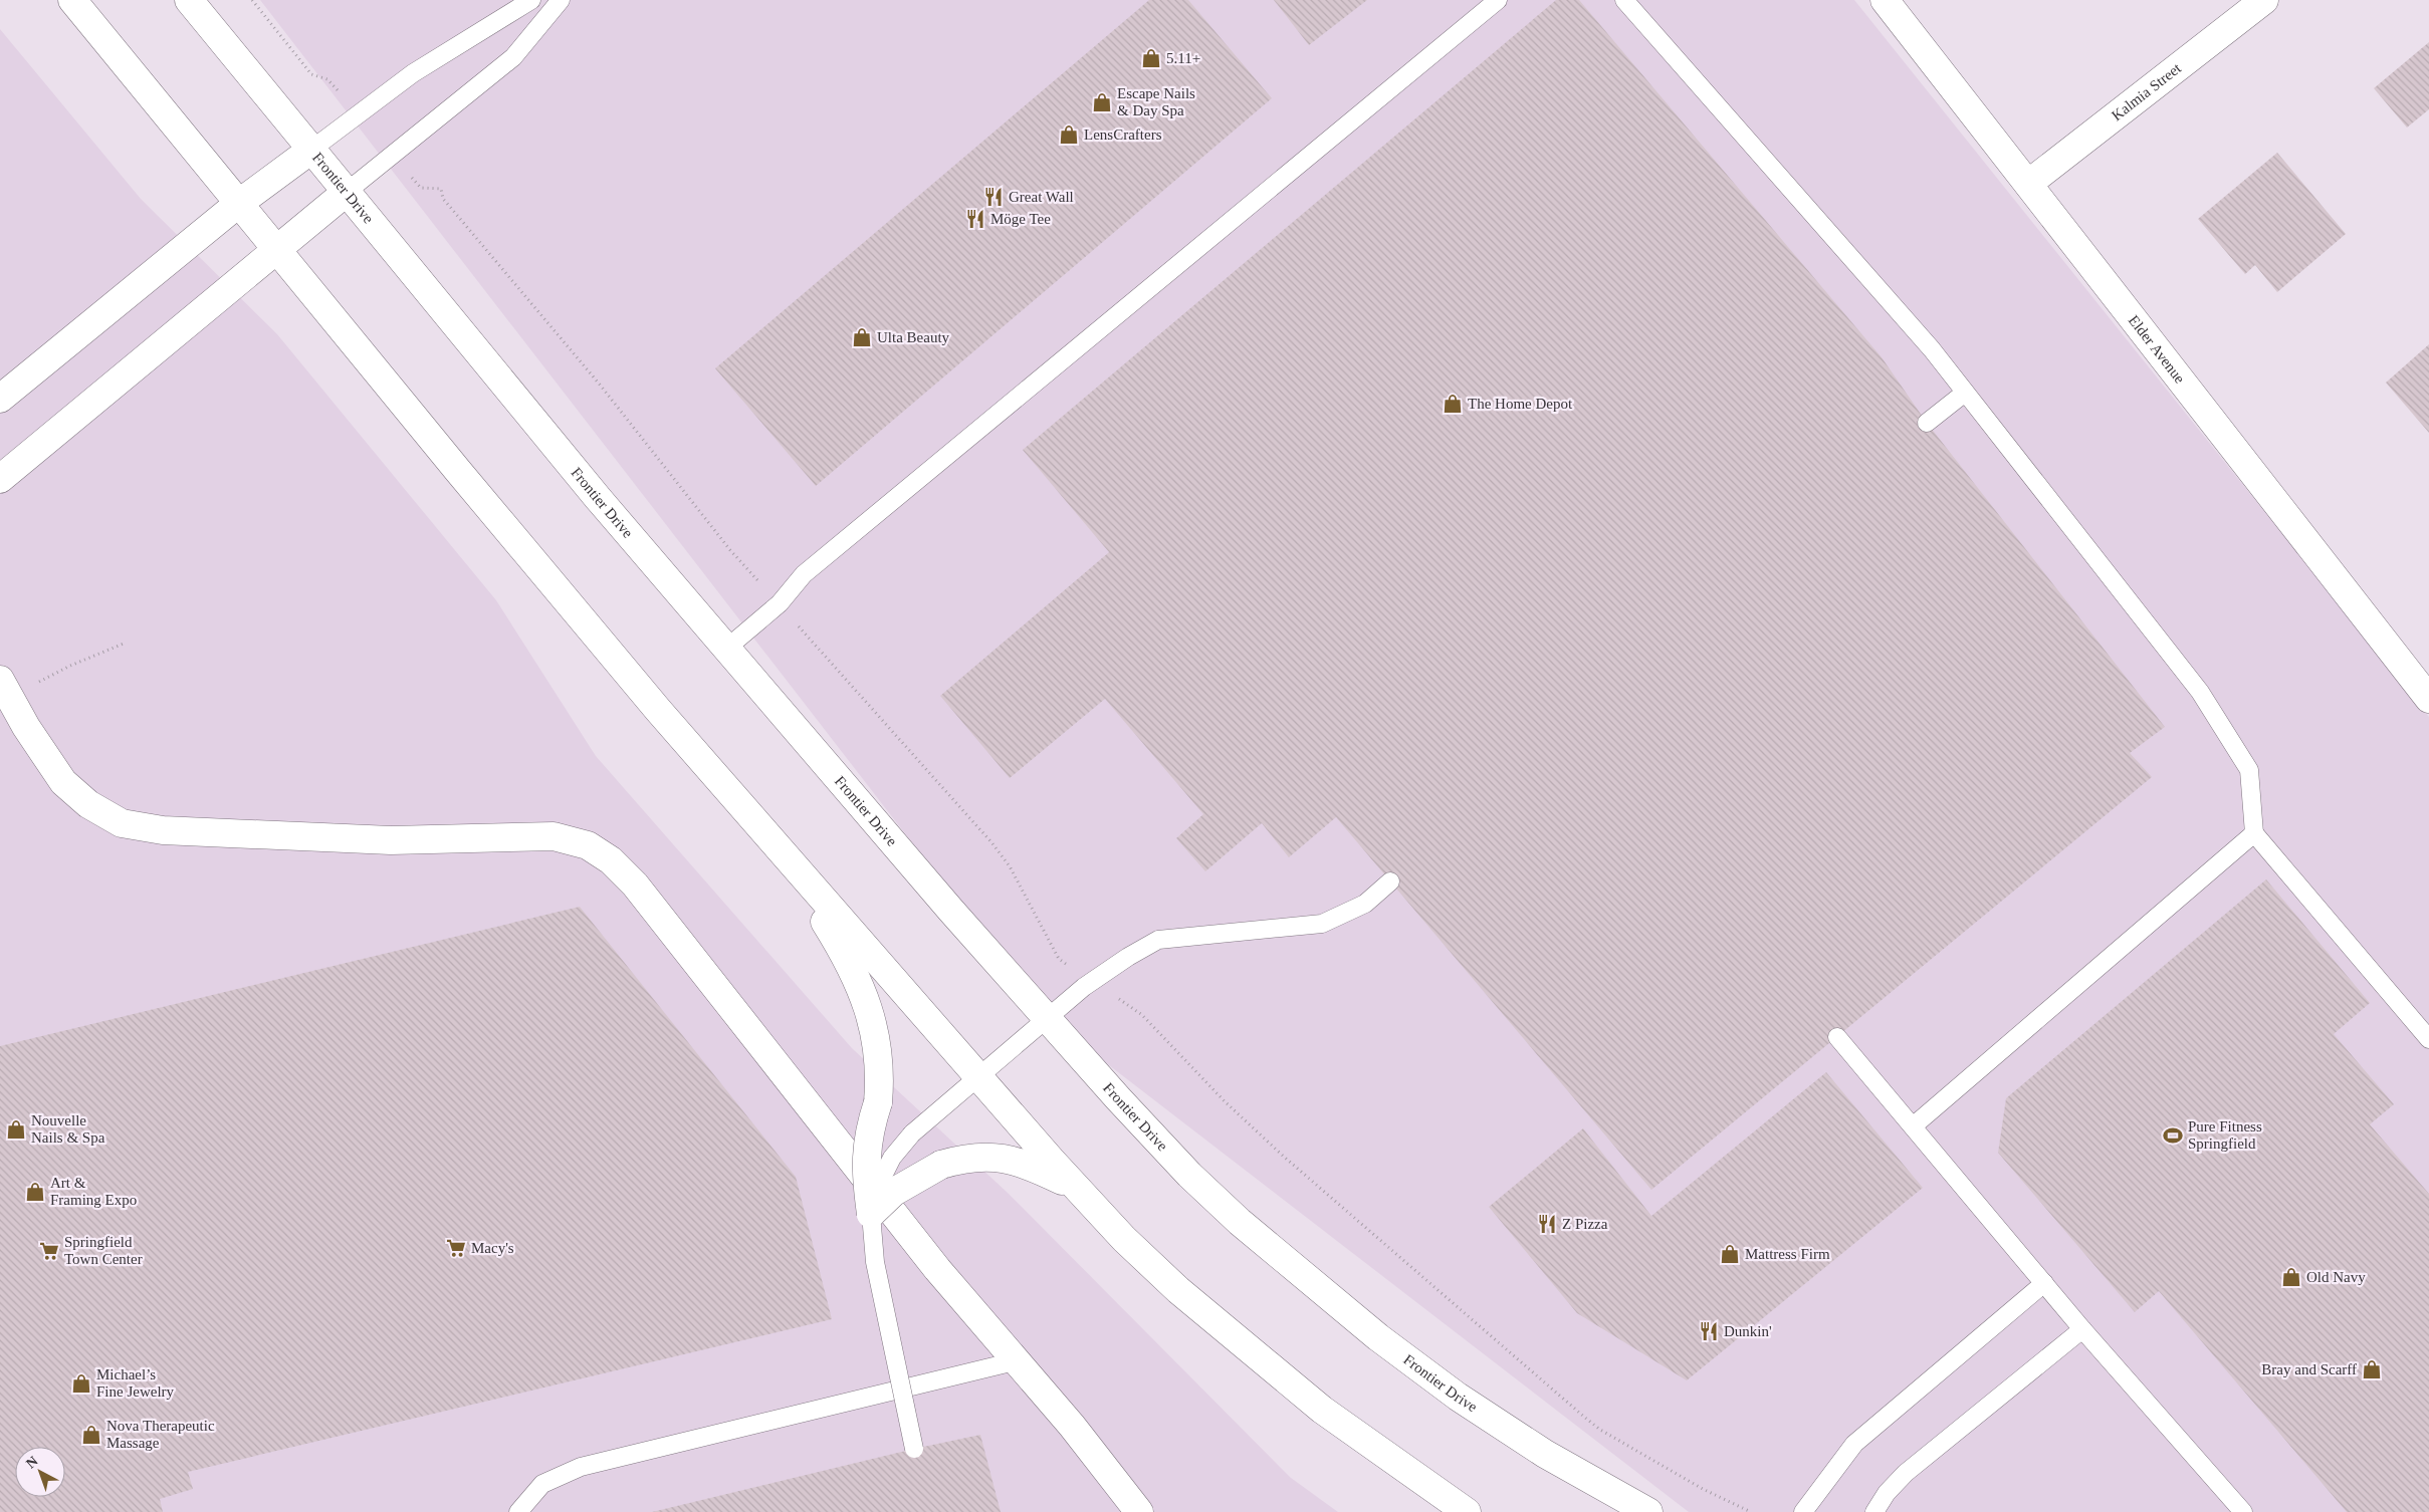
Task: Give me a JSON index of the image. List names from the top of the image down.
{
  "streets": {
    "main road": ["Kalmia Street", "Frontier Drive", "Elder Avenue"]
  },
  "crossings": [
    ["Kalmia Street", "Elder Avenue"]
  ],
  "places": {
    "shop": [
      "5.11+",
      "Escape Nails & Day Spa",
      "LensCrafters",
      "Ulta Beauty",
      "The Home Depot",
      "Nouvelle Nails & Spa",
      "Art & Framing Expo",
      "Mattress Firm",
      "Old Navy",
      "Bray and Scarff",
      "Michael’s Fine Jewelry",
      "Nova Therapeutic Massage"
    ],
    "restaurant": [
      "Great Wall",
      "Möge Tee",
      "Z Pizza",
      "Dunkin'"
    ],
    "sports": ["Pure Fitness Springfield"],
    "supermarket": ["Macy's", "Springfield Town Center"]
  },
  "north": "top left"
}
